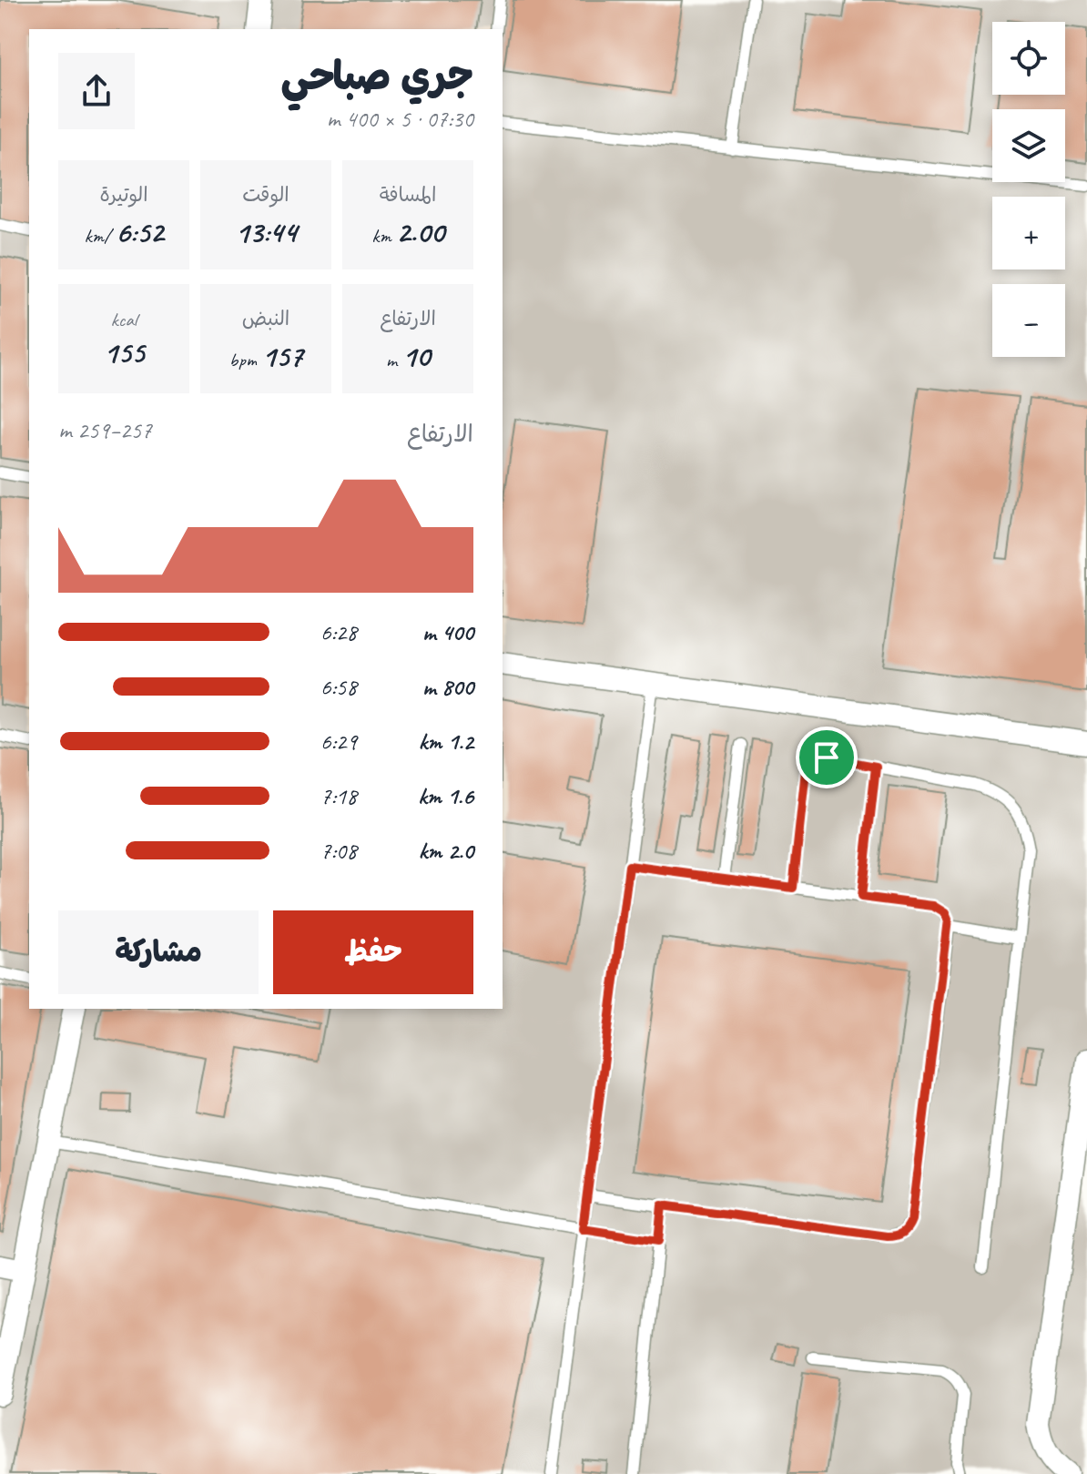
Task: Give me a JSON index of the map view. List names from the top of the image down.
{
  "page": {
    "map_buttons": ["+", "−"],
    "heading": ["جري صباحي", "07:30 · 5 × 400 m"],
    "stats": [
      ["المسافة", "2.00 km"],
      ["الوقت", "13:44"],
      ["الوتيرة", "6:52 /km"],
      ["الارتفاع", "10 m"],
      ["النبض", "157 bpm"],
      ["kcal", "155"]
    ],
    "chart": ["الارتفاع", "257–259 m"],
    "list": [
      {
        "name": "400 m",
        "note": "6:28"
      },
      {
        "name": "800 m",
        "note": "6:58"
      },
      {
        "name": "1.2 km",
        "note": "6:29"
      },
      {
        "name": "1.6 km",
        "note": "7:18"
      },
      {
        "name": "2.0 km",
        "note": "7:08"
      }
    ],
    "buttons": ["حفظ", "مشاركة"]
  }
}
